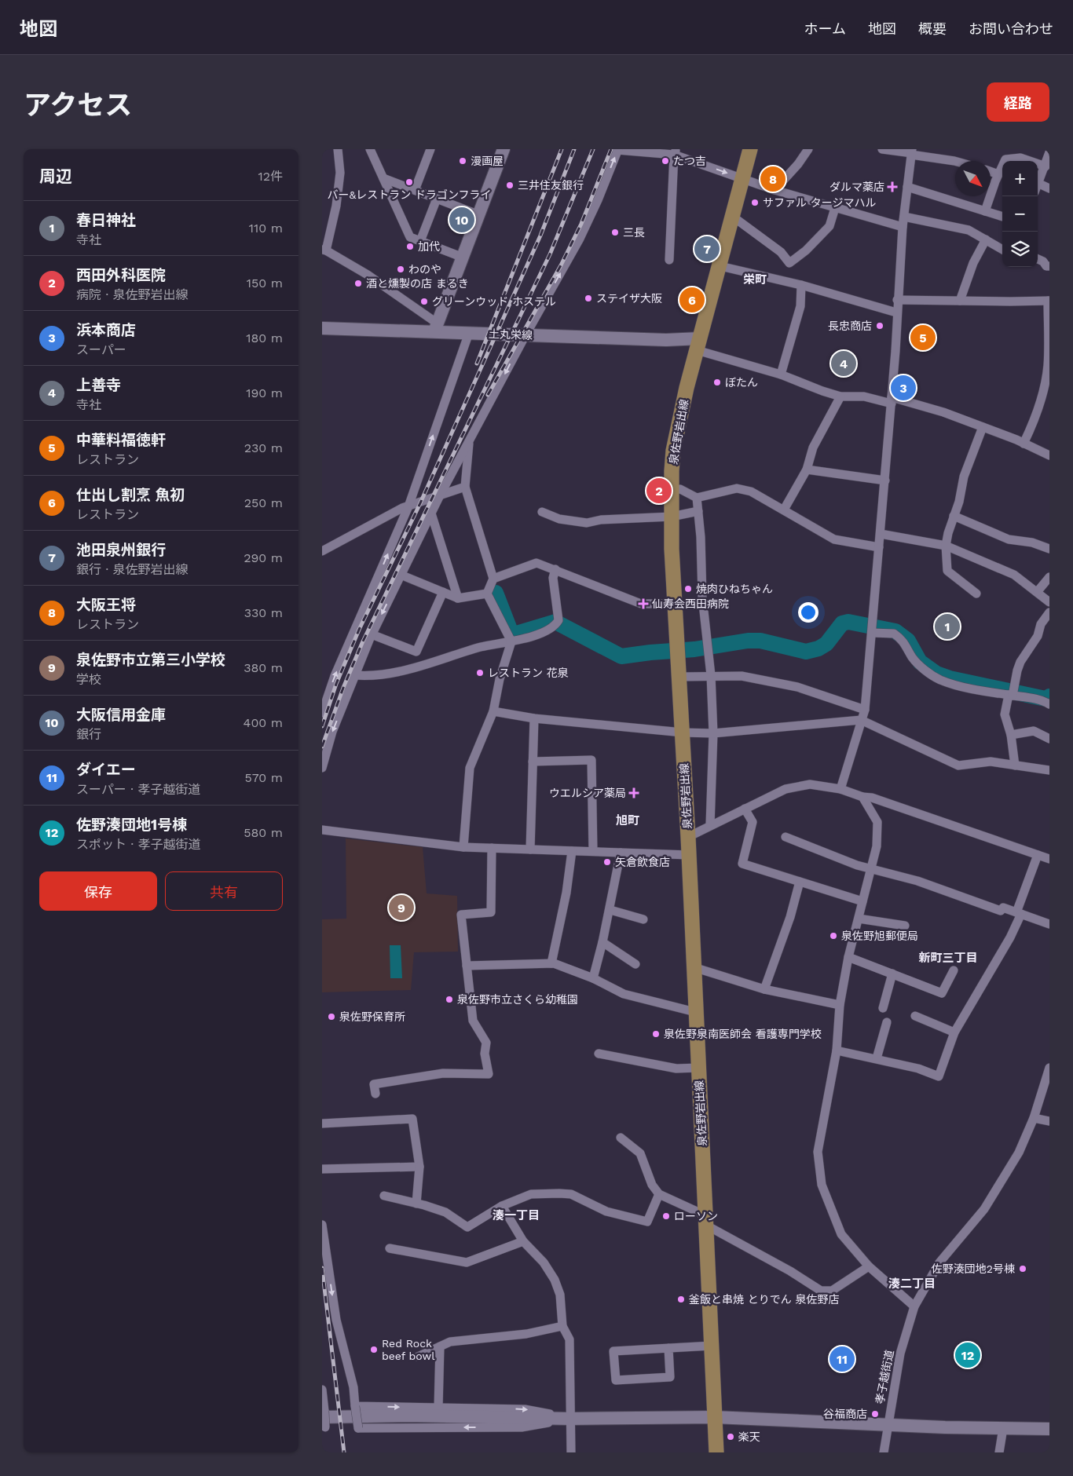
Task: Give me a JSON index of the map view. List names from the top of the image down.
{
  "streets": {
    "main road": ["泉佐野岩出線"],
    "street": ["土丸栄線", "孝子越街道"]
  },
  "crossings": [
    ["土丸栄線", "泉佐野岩出線"]
  ],
  "districts": [
    "栄町",
    "旭町",
    "新町三丁目",
    "湊一丁目",
    "湊二丁目"
  ],
  "places": {
    "other": [
      "漫画屋",
      "たつ吉",
      "バー&レストラン ドラゴンフライ",
      "三井住友銀行",
      "サファル タージマハル",
      "三長",
      "加代",
      "わのや",
      "酒と燻製の店 まるき",
      "ステイザ大阪",
      "グリーンウッド ホステル",
      "長忠商店",
      "ぼたん",
      "焼肉ひねちゃん",
      "レストラン 花泉",
      "矢倉飲食店",
      "泉佐野旭郵便局",
      "泉佐野市立さくら幼稚園",
      "泉佐野保育所",
      "泉佐野泉南医師会 看護専門学校",
      "ローソン",
      "佐野湊団地2号棟",
      "釜飯と串焼 とりでん 泉佐野店",
      "Red Rock beef bowl",
      "谷福商店",
      "楽天"
    ],
    "health": ["ダルマ薬店", "仙寿会西田病院", "ウエルシア薬局"]
  },
  "north": "bottom right",
  "page": {
    "header": "地図",
    "nav": [
      "ホーム",
      "地図",
      "概要",
      "お問い合わせ"
    ],
    "title": "アクセス",
    "buttons": [
      "経路",
      ["保存", "共有"]
    ],
    "heading": ["周辺", "12件"],
    "map_buttons": ["+", "−"],
    "pins": [
      "8",
      "10",
      "7",
      "6",
      "5",
      "4",
      "3",
      "2",
      "1",
      "9",
      "12",
      "11"
    ],
    "list": [
      {
        "mark": "1",
        "name": "春日神社",
        "note": "寺社",
        "value": "110 m"
      },
      {
        "mark": "2",
        "name": "西田外科医院",
        "note": "病院 · 泉佐野岩出線",
        "value": "150 m"
      },
      {
        "mark": "3",
        "name": "浜本商店",
        "note": "スーパー",
        "value": "180 m"
      },
      {
        "mark": "4",
        "name": "上善寺",
        "note": "寺社",
        "value": "190 m"
      },
      {
        "mark": "5",
        "name": "中華料福徳軒",
        "note": "レストラン",
        "value": "230 m"
      },
      {
        "mark": "6",
        "name": "仕出し割烹 魚初",
        "note": "レストラン",
        "value": "250 m"
      },
      {
        "mark": "7",
        "name": "池田泉州銀行",
        "note": "銀行 · 泉佐野岩出線",
        "value": "290 m"
      },
      {
        "mark": "8",
        "name": "大阪王将",
        "note": "レストラン",
        "value": "330 m"
      },
      {
        "mark": "9",
        "name": "泉佐野市立第三小学校",
        "note": "学校",
        "value": "380 m"
      },
      {
        "mark": "10",
        "name": "大阪信用金庫",
        "note": "銀行",
        "value": "400 m"
      },
      {
        "mark": "11",
        "name": "ダイエー",
        "note": "スーパー · 孝子越街道",
        "value": "570 m"
      },
      {
        "mark": "12",
        "name": "佐野湊団地1号棟",
        "note": "スポット · 孝子越街道",
        "value": "580 m"
      }
    ]
  }
}
